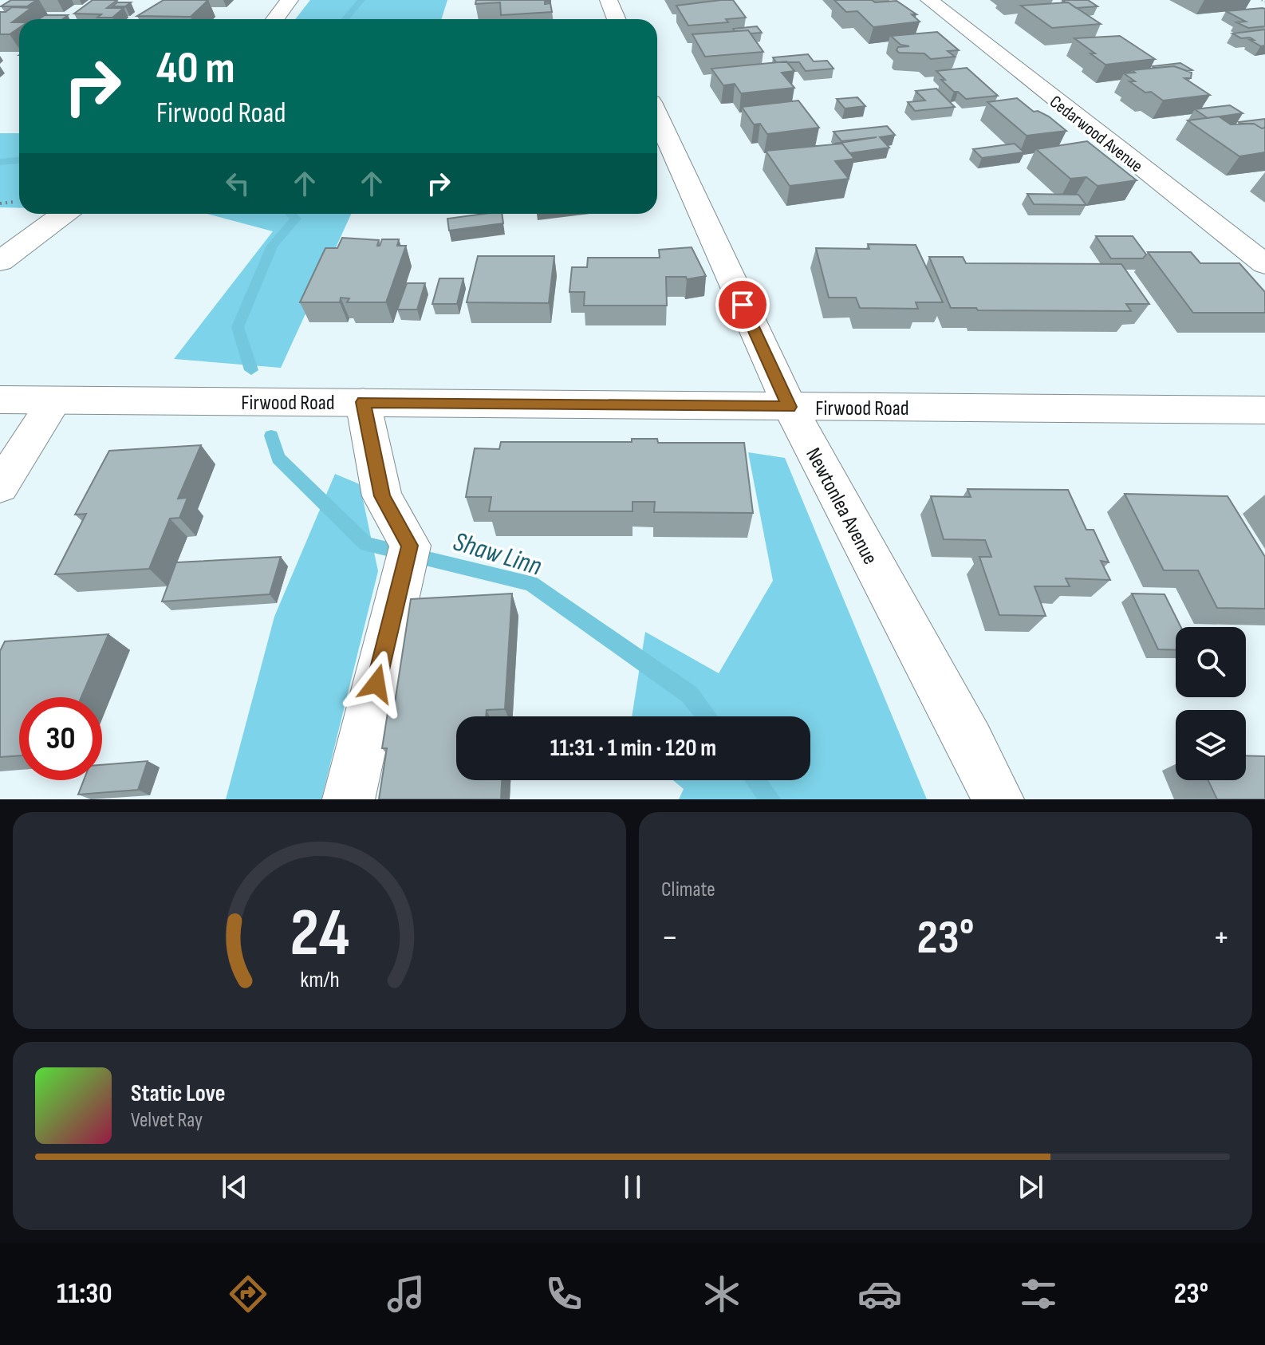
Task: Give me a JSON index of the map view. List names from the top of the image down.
{
  "streets": {
    "street": ["Cedarwood Avenue", "Firwood Road", "Newtonlea Avenue"]
  },
  "crossings": [
    ["Firwood Road", "Newtonlea Avenue"]
  ],
  "water": ["Shaw Linn"],
  "page": {
    "turn": ["40 m", "Firwood Road"],
    "limit": "30",
    "trip": "11:31 · 1 min · 120 m",
    "tile": "Climate",
    "heat": ["−", "23°", "+"],
    "song": ["Static Love", "Velvet Ray"],
    "tabs": ["11:30", "23°"],
    "gauge": ["24", "km/h"]
  }
}
